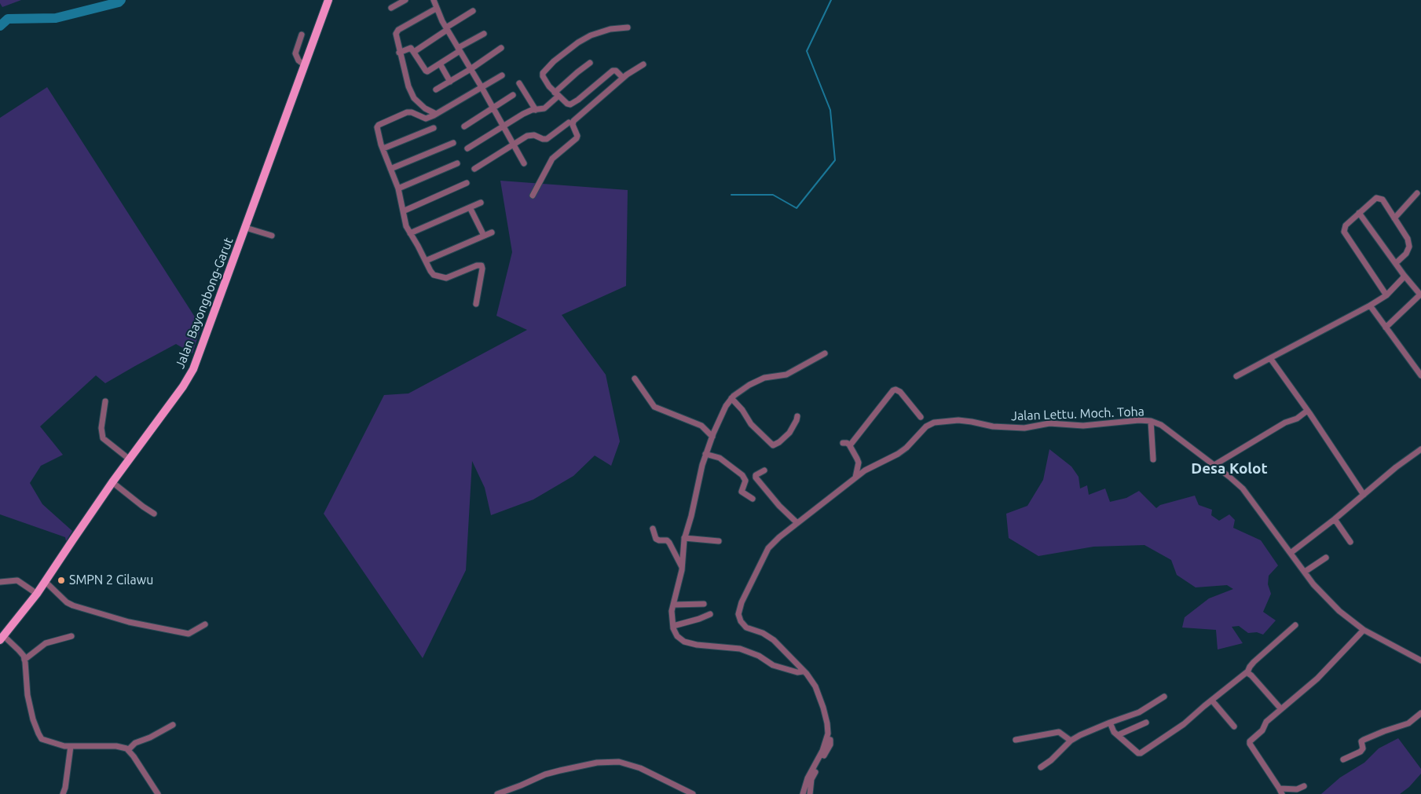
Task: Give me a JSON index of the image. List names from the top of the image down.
{
  "streets": {
    "main road": ["Jalan Bayongbong-Garut"],
    "street": ["Jalan Lettu. Moch. Toha"]
  },
  "districts": ["Desa Kolot"],
  "places": ["SMPN 2 Cilawu"]
}
